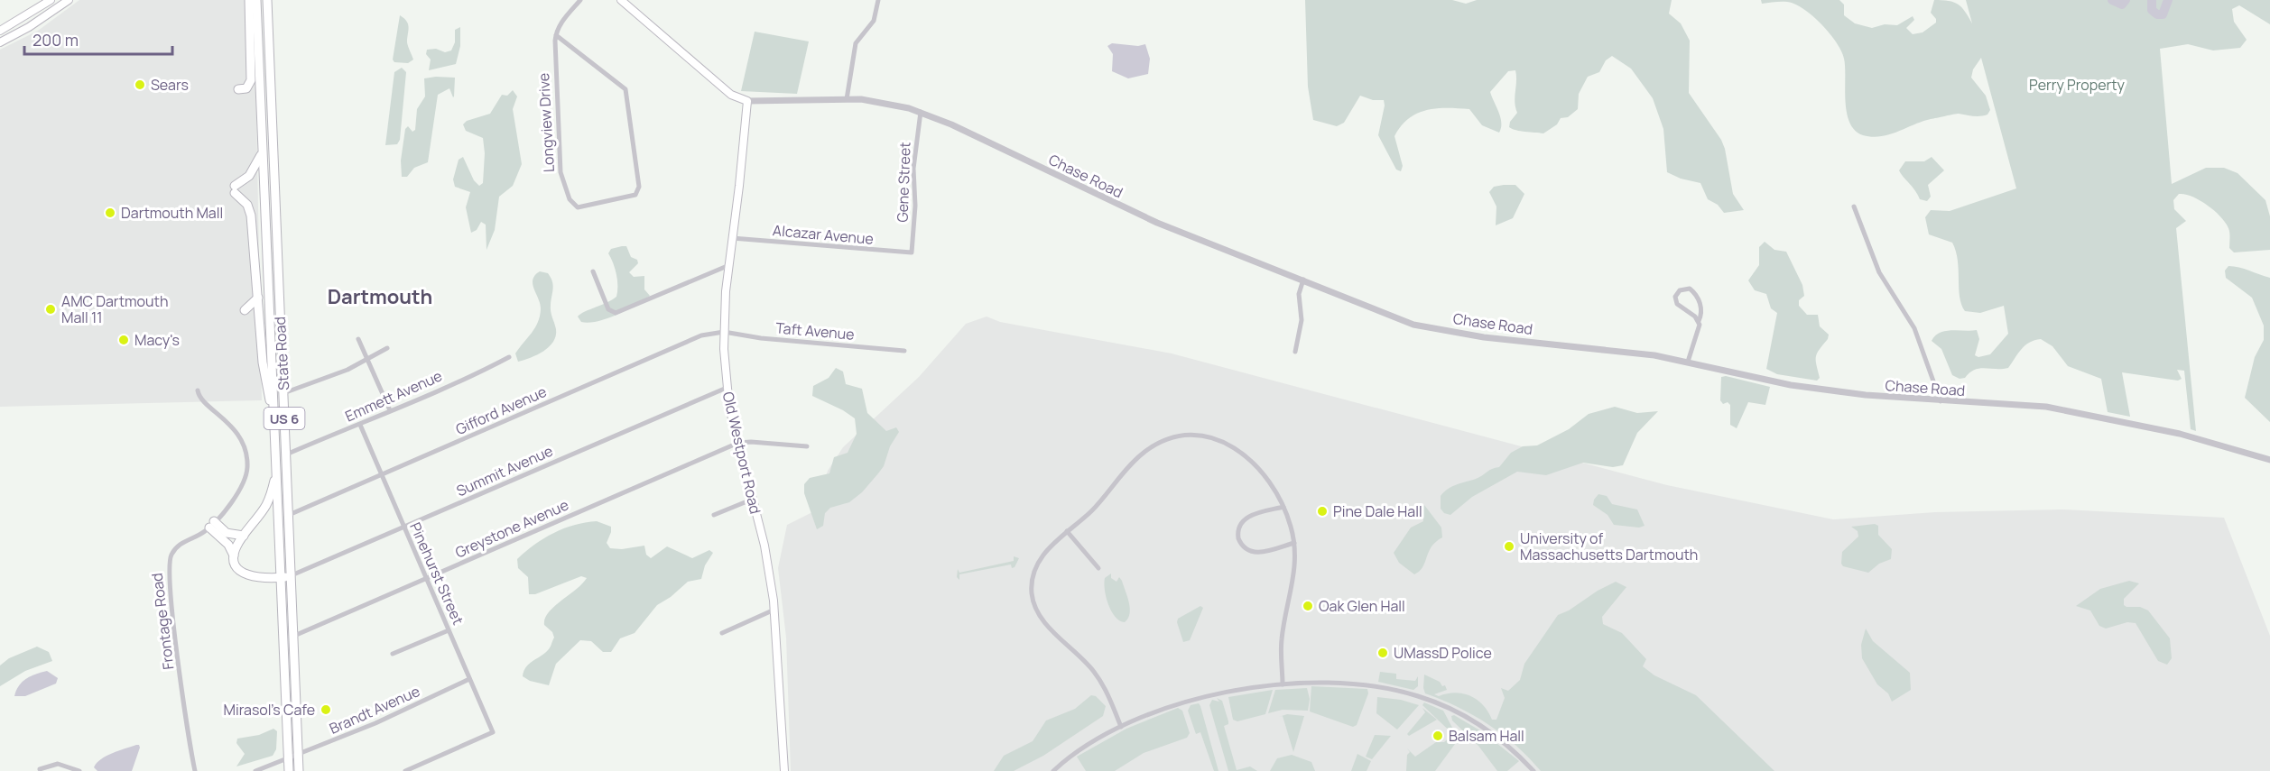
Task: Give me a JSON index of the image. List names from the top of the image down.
{
  "streets": {
    "main road": ["State Road", "US 6", "Old Westport Road"],
    "street": [
      "Longview Drive",
      "Chase Road",
      "Gene Street",
      "Alcazar Avenue",
      "Taft Avenue",
      "Emmett Avenue",
      "Gifford Avenue",
      "Summit Avenue",
      "Greystone Avenue",
      "Pinehurst Street",
      "Frontage Road",
      "Brandt Avenue"
    ]
  },
  "crossings": [
    ["Chase Road", "Gene Street"],
    ["Chase Road", "Old Westport Road"],
    ["Gene Street", "Alcazar Avenue"],
    ["Alcazar Avenue", "Old Westport Road"],
    ["Taft Avenue", "Gifford Avenue"],
    ["Taft Avenue", "Old Westport Road"],
    ["State Road", "Emmett Avenue"],
    ["State Road", "Gifford Avenue"],
    ["State Road", "Summit Avenue"],
    ["State Road", "Greystone Avenue"],
    ["State Road", "Brandt Avenue"],
    ["Emmett Avenue", "Pinehurst Street"],
    ["Gifford Avenue", "Old Westport Road"],
    ["Gifford Avenue", "Pinehurst Street"],
    ["Old Westport Road", "Summit Avenue"],
    ["Old Westport Road", "Greystone Avenue"],
    ["Summit Avenue", "Pinehurst Street"],
    ["Greystone Avenue", "Pinehurst Street"],
    ["Pinehurst Street", "Brandt Avenue"]
  ],
  "districts": ["Dartmouth"],
  "parks": ["Perry Property"],
  "places": [
    "Sears",
    "Dartmouth Mall",
    "AMC Dartmouth Mall 11",
    "Macy's",
    "Pine Dale Hall",
    "University of Massachusetts Dartmouth",
    "Oak Glen Hall",
    "UMassD Police",
    "Mirasol's Cafe",
    "Balsam Hall"
  ],
  "scale_bar": "200 m"
}
